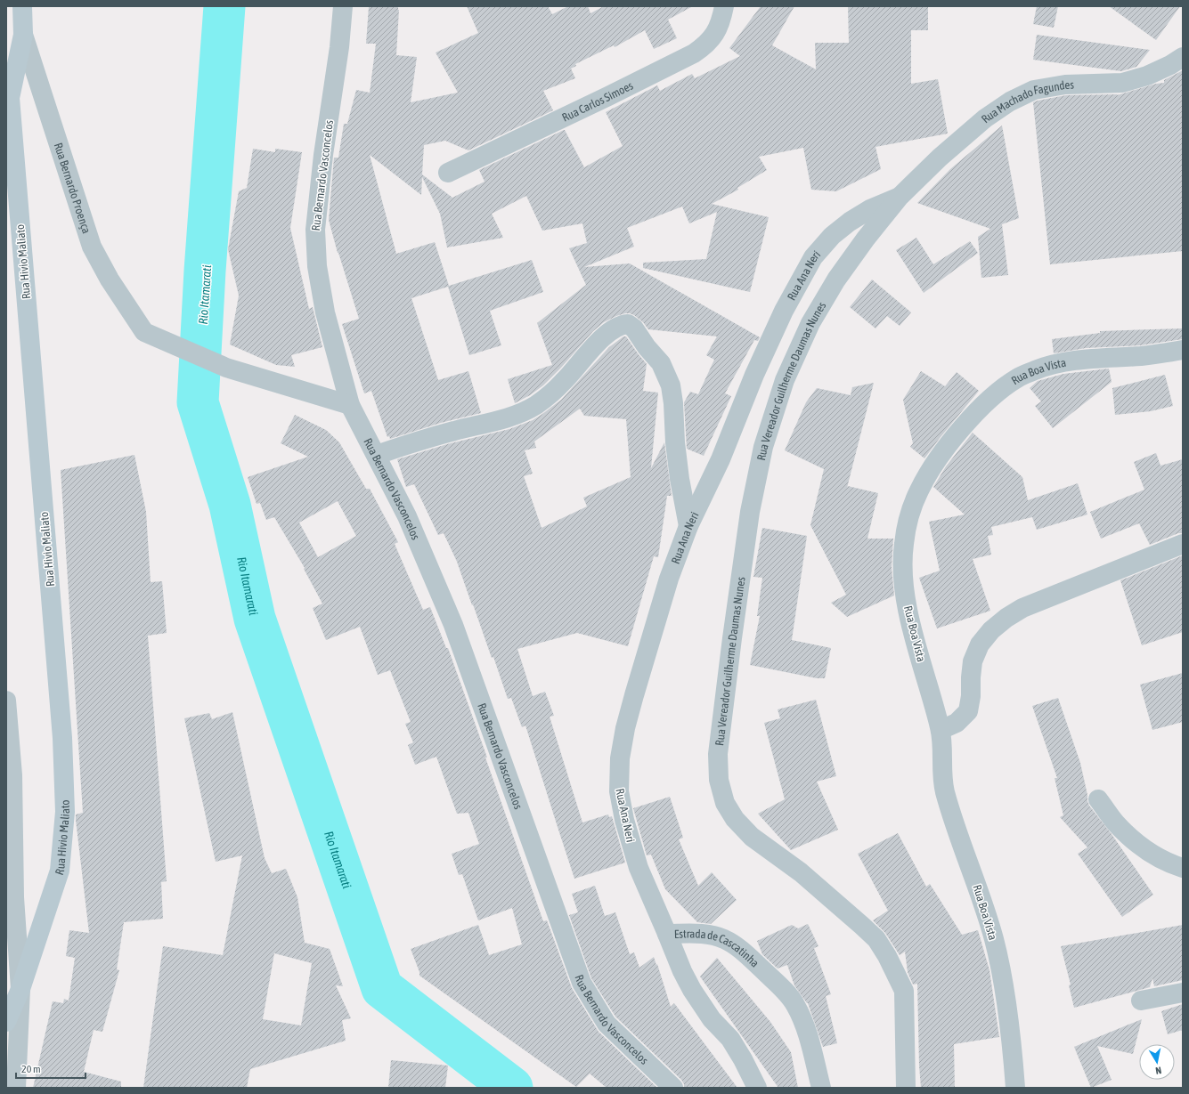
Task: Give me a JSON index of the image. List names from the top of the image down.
{
  "streets": {
    "street": [
      "Rua Carlos Simoes",
      "Rua Machado Fagundes",
      "Rua Bernardo Vasconcelos",
      "Rua Bernardo Proença",
      "Rua Hivio Maliato",
      "Rua Ana Neri",
      "Rua Boa Vista",
      "Rua Vereador Guilherme Daumas Nunes",
      "Estrada de Cascatinha"
    ]
  },
  "crossings": [
    ["Rua Machado Fagundes", "Rua Ana Neri"],
    ["Rua Machado Fagundes", "Rua Vereador Guilherme Daumas Nunes"],
    ["Rua Bernardo Vasconcelos", "Rua Bernardo Proença"],
    ["Rua Bernardo Proença", "Rua Hivio Maliato"],
    ["Rua Ana Neri", "Rua Vereador Guilherme Daumas Nunes"],
    ["Rua Ana Neri", "Estrada de Cascatinha"]
  ],
  "water": ["Rio Itamarati"],
  "scale_bar": "20 m",
  "north": "bottom"
}
